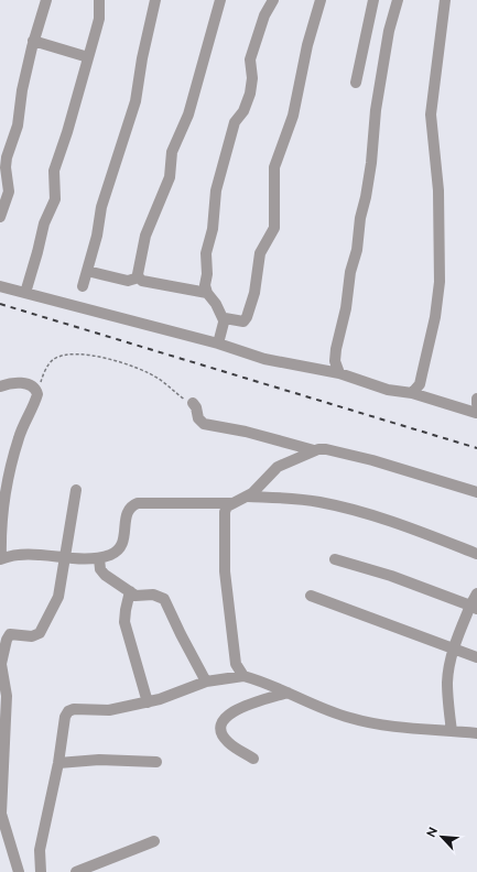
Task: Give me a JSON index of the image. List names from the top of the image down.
{
  "north": "top left"
}
